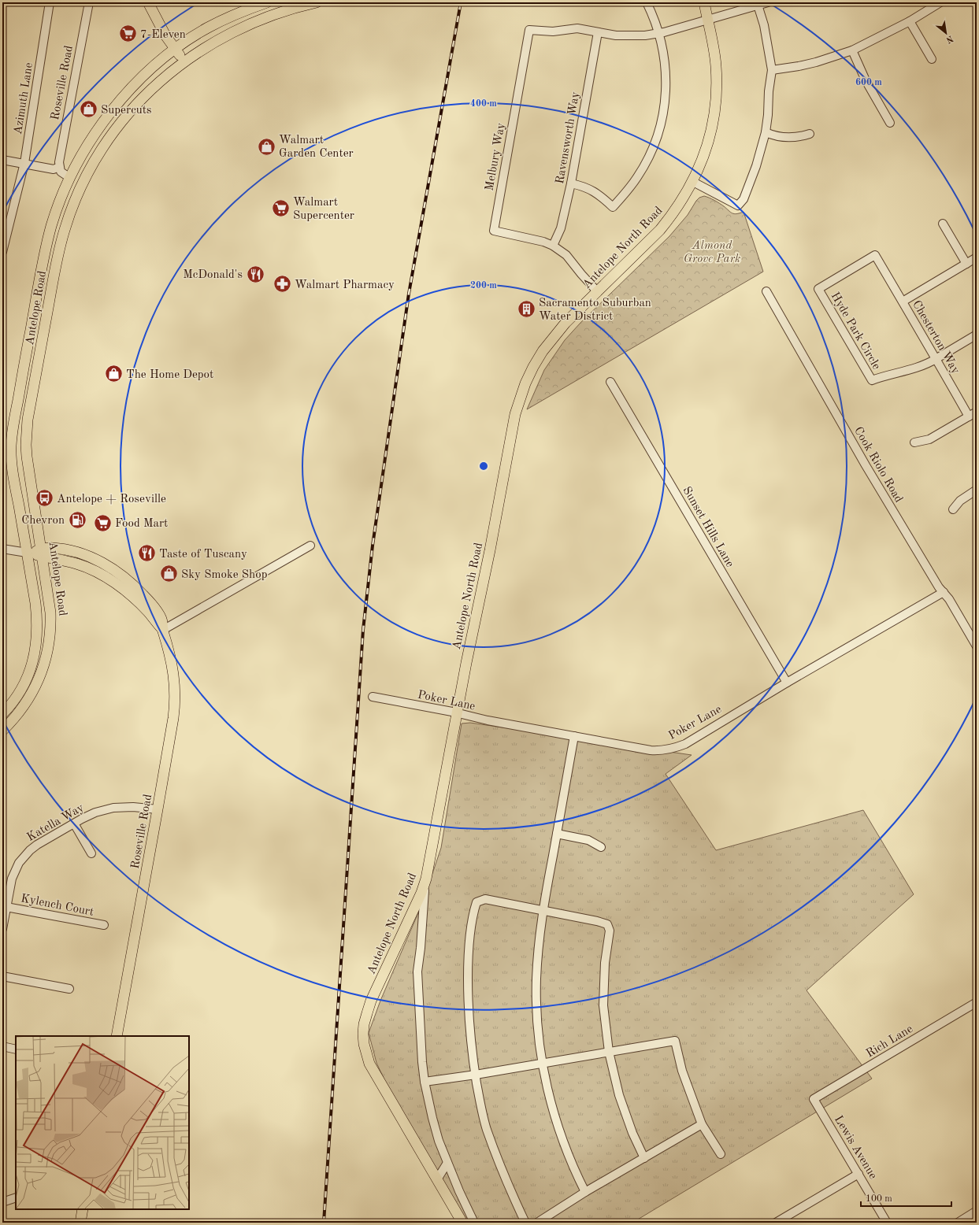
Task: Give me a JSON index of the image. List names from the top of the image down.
{
  "streets": {
    "main road": ["Roseville Road", "Antelope North Road", "Antelope Road"],
    "street": [
      "Azimuth Lane",
      "Ravensworth Way",
      "Melbury Way",
      "Hyde Park Circle",
      "Chesterton Way",
      "Cook Riolo Road",
      "Sunset Hills Lane",
      "Poker Lane",
      "Katella Way",
      "Kylench Court",
      "Rich Lane",
      "Lewis Avenue"
    ]
  },
  "crossings": [
    ["Roseville Road", "Antelope Road"],
    ["Roseville Road", "Katella Way"],
    ["Ravensworth Way", "Melbury Way"],
    ["Melbury Way", "Antelope North Road"],
    ["Antelope North Road", "Poker Lane"],
    ["Hyde Park Circle", "Chesterton Way"],
    ["Cook Riolo Road", "Poker Lane"],
    ["Sunset Hills Lane", "Poker Lane"],
    ["Katella Way", "Kylench Court"],
    ["Rich Lane", "Lewis Avenue"]
  ],
  "parks": ["Almond Grove Park"],
  "places": {
    "supermarket": ["7-Eleven", "Walmart Supercenter", "Food Mart"],
    "shop": [
      "Supercuts",
      "Walmart Garden Center",
      "The Home Depot",
      "Sky Smoke Shop"
    ],
    "restaurant": ["McDonald's", "Taste of Tuscany"],
    "pharmacy": ["Walmart Pharmacy"],
    "building": ["Sacramento Suburban Water District"],
    "bus stop": ["Antelope + Roseville"],
    "fuel station": ["Chevron"]
  },
  "scale_bar": "100 m",
  "north": "bottom right",
  "rings": ["600 m", "400 m", "200 m"]
}
